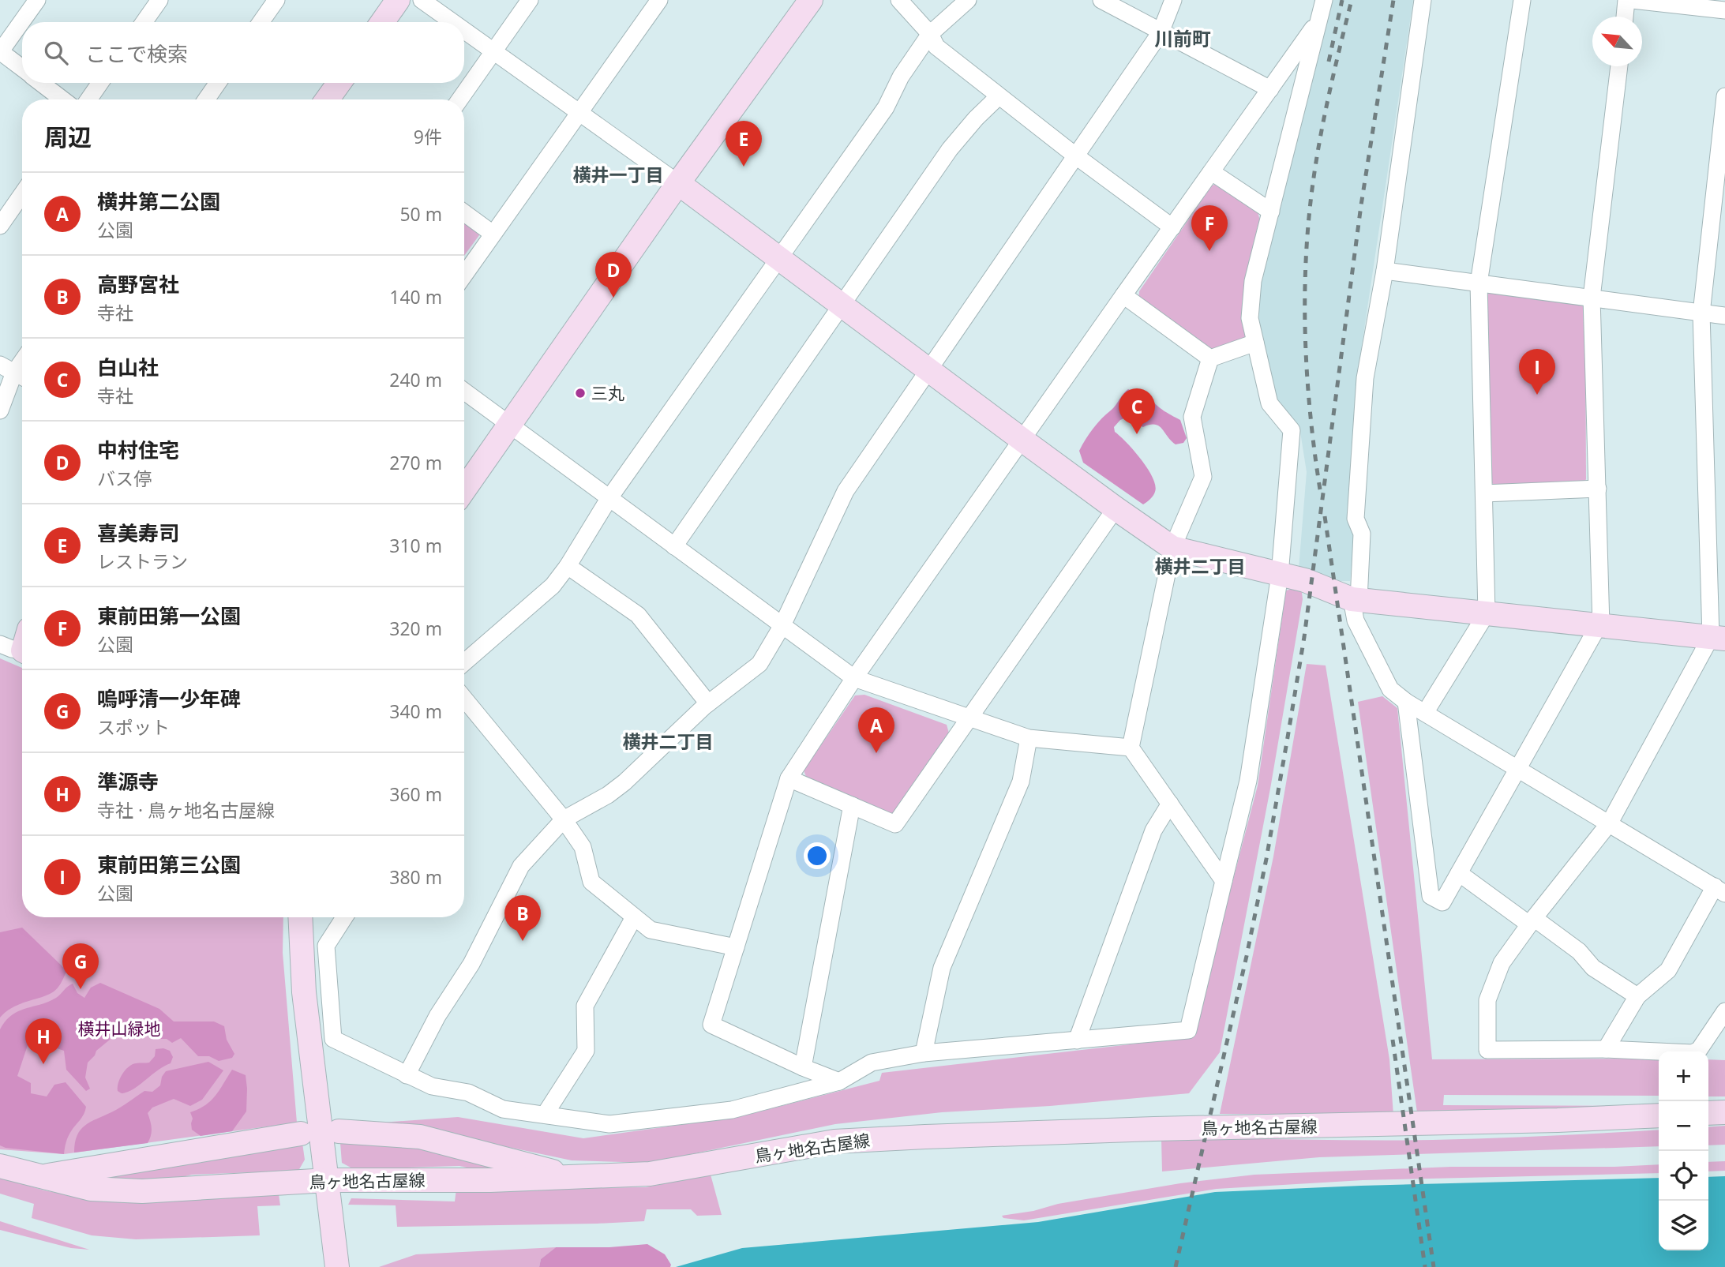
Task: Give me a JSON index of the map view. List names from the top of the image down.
{
  "streets": {
    "street": ["鳥ヶ地名古屋線"]
  },
  "districts": [
    "川前町",
    "横井一丁目",
    "横井二丁目",
    "横井二丁目"
  ],
  "parks": ["横井山緑地"],
  "places": ["三丸"],
  "north": "top left",
  "page": {
    "search": "ここで検索",
    "heading": ["周辺", "9件"],
    "pins": [
      "E",
      "F",
      "D",
      "I",
      "C",
      "A",
      "B",
      "G",
      "H"
    ],
    "list": [
      {
        "mark": "A",
        "name": "横井第二公園",
        "note": "公園",
        "value": "50 m"
      },
      {
        "mark": "B",
        "name": "高野宮社",
        "note": "寺社",
        "value": "140 m"
      },
      {
        "mark": "C",
        "name": "白山社",
        "note": "寺社",
        "value": "240 m"
      },
      {
        "mark": "D",
        "name": "中村住宅",
        "note": "バス停",
        "value": "270 m"
      },
      {
        "mark": "E",
        "name": "喜美寿司",
        "note": "レストラン",
        "value": "310 m"
      },
      {
        "mark": "F",
        "name": "東前田第一公園",
        "note": "公園",
        "value": "320 m"
      },
      {
        "mark": "G",
        "name": "嗚呼清一少年碑",
        "note": "スポット",
        "value": "340 m"
      },
      {
        "mark": "H",
        "name": "準源寺",
        "note": "寺社 · 鳥ヶ地名古屋線",
        "value": "360 m"
      },
      {
        "mark": "I",
        "name": "東前田第三公園",
        "note": "公園",
        "value": "380 m"
      }
    ],
    "map_buttons": ["+", "−"]
  }
}
